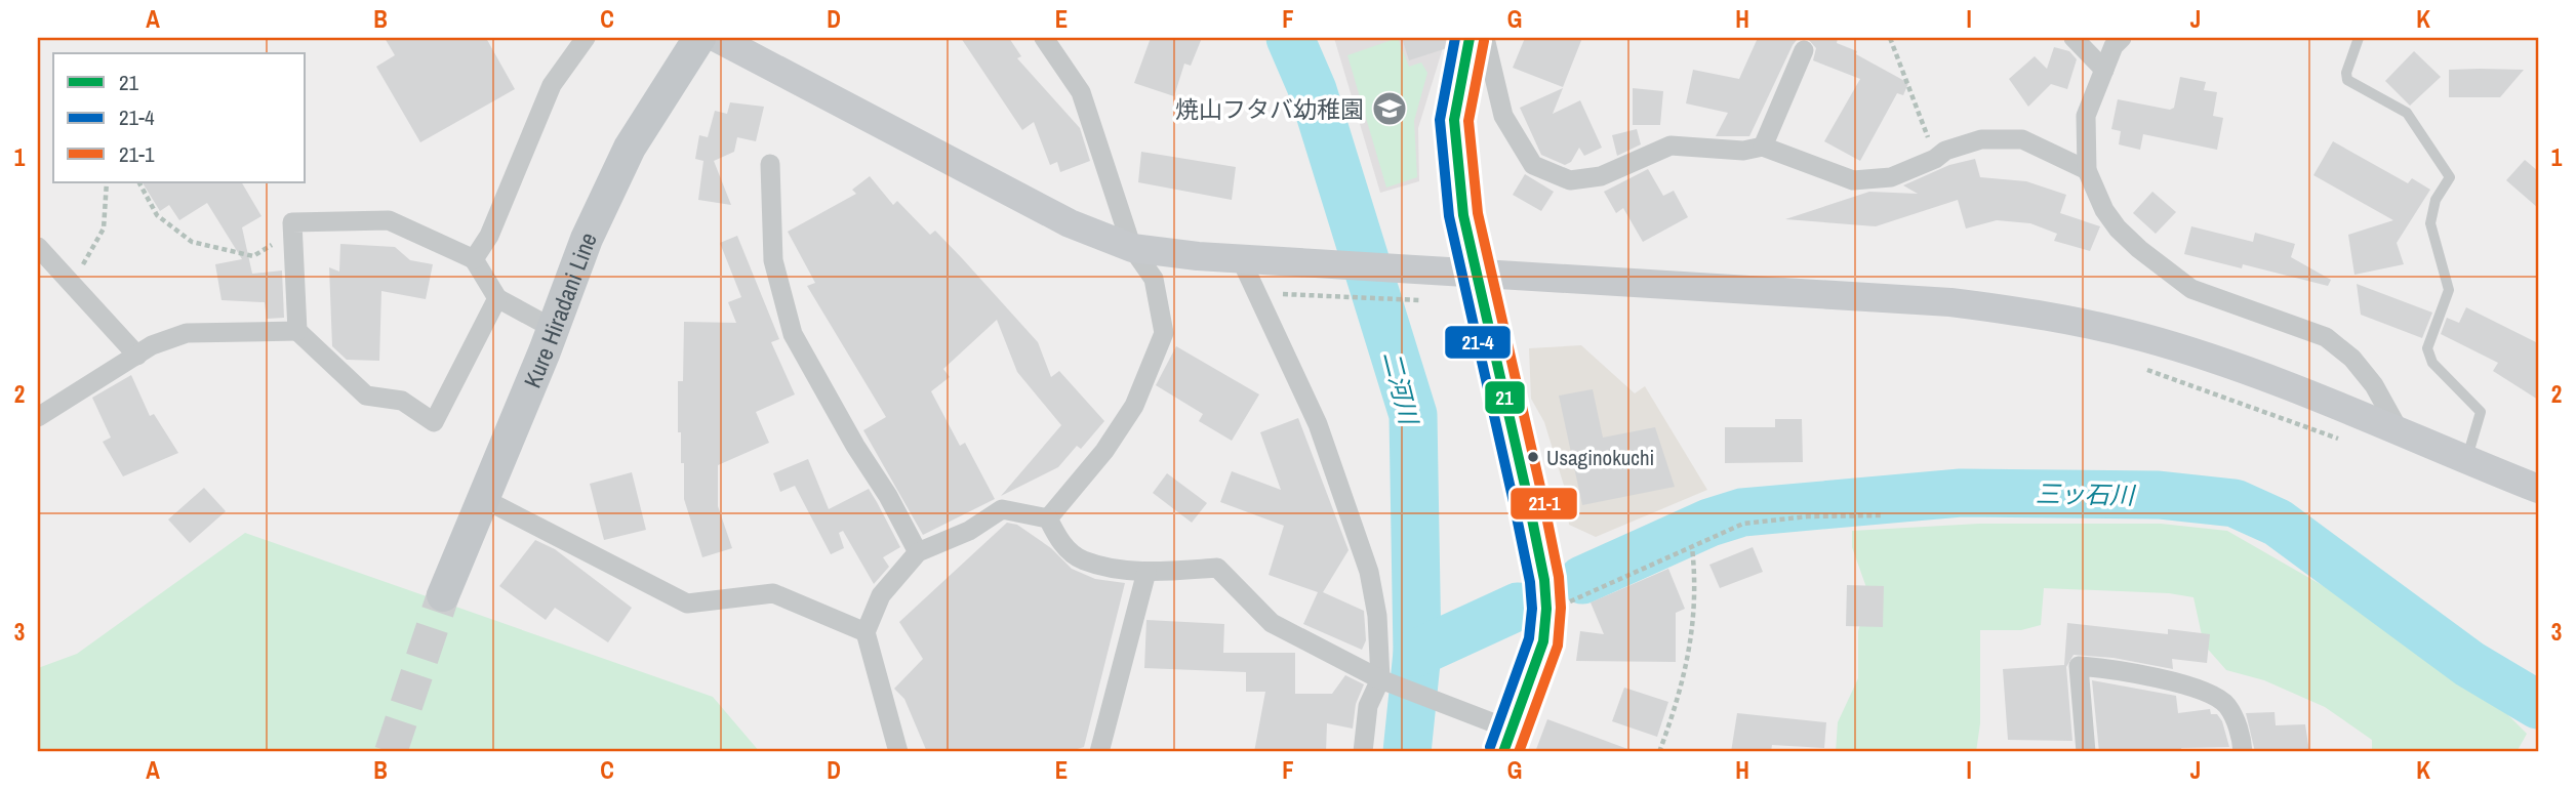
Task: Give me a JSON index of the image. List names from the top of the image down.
{
  "streets": {
    "main road": ["Kure Hiradani Line"]
  },
  "water": ["二河川", "三ッ石川"],
  "places": {
    "school or university": ["焼山フタバ幼稚園"],
    "other": ["Usaginokuchi"]
  },
  "lines": ["transit line 21", "transit line 21-4", "transit line 21-1"],
  "legend": ["21", "21-4", "21-1"],
  "grid": {
    "columns": [
      "A",
      "B",
      "C",
      "D",
      "E",
      "F",
      "G",
      "H",
      "I",
      "J",
      "K"
    ],
    "rows": ["1", "2", "3"]
  }
}
